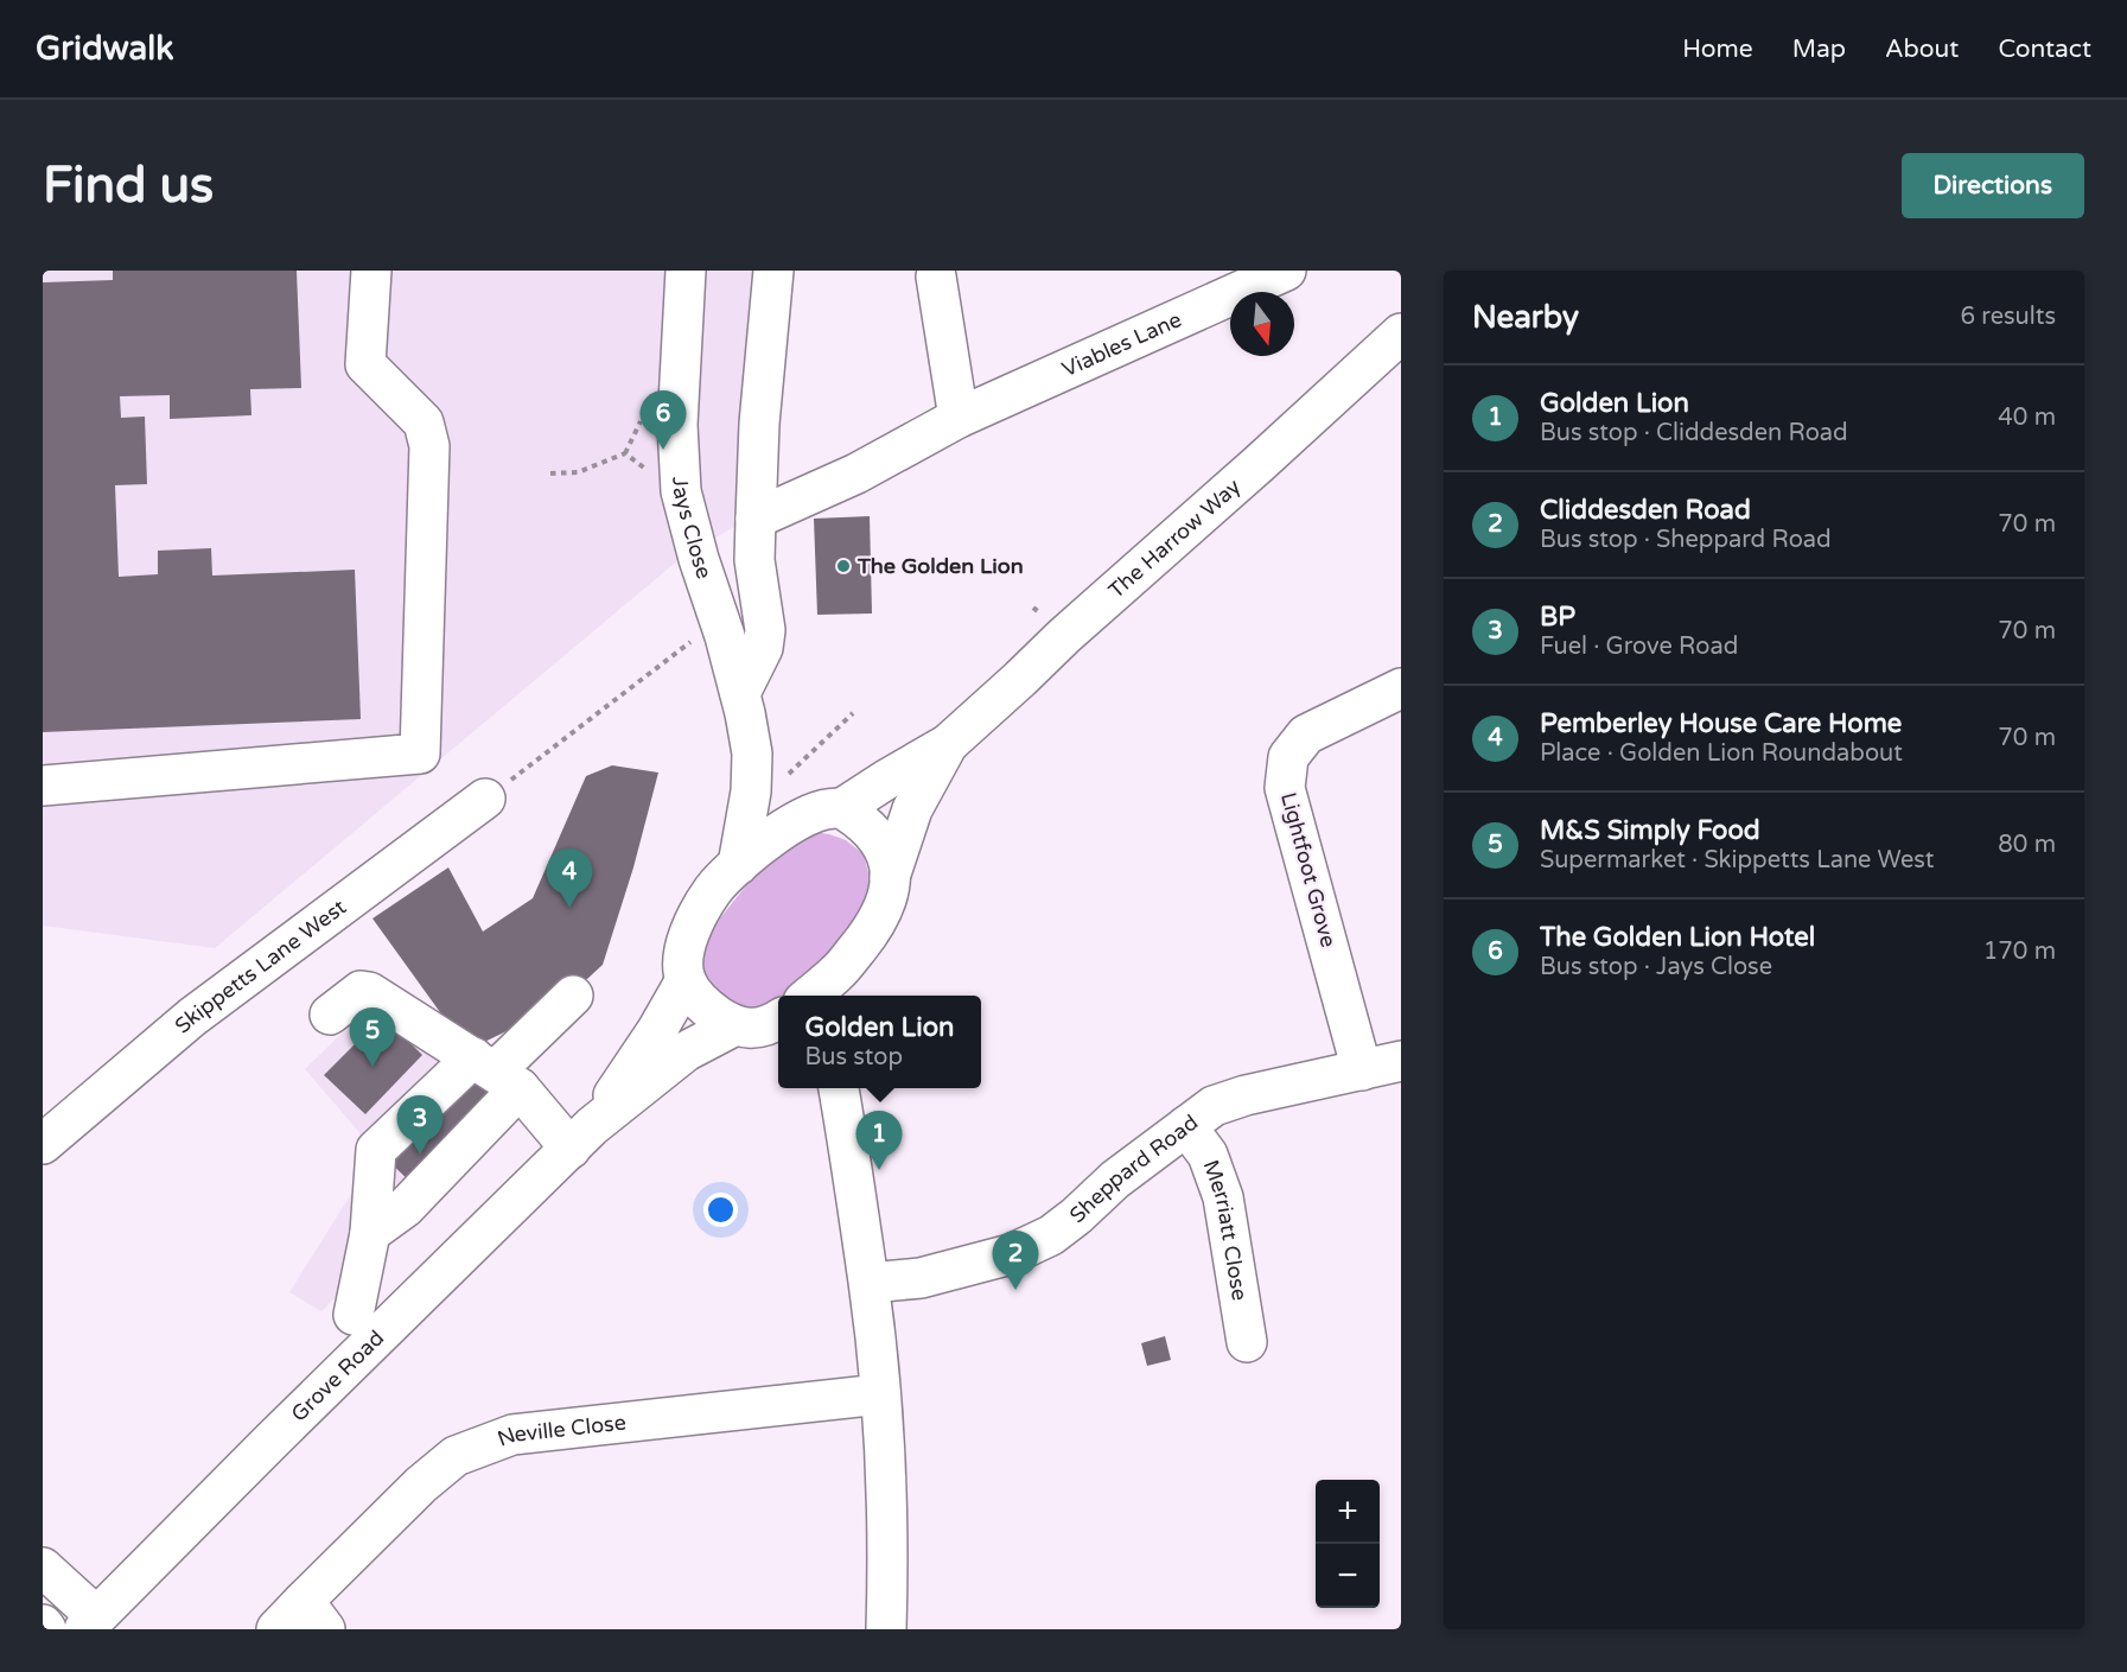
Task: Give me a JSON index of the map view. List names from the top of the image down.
{
  "streets": {
    "street": [
      "Viables Lane",
      "Jays Close",
      "The Harrow Way",
      "Lightfoot Grove",
      "Skippetts Lane West",
      "Sheppard Road",
      "Merriatt Close",
      "Grove Road",
      "Neville Close"
    ]
  },
  "crossings": [
    ["Lightfoot Grove", "Sheppard Road"],
    ["Sheppard Road", "Merriatt Close"]
  ],
  "places": ["The Golden Lion"],
  "north": "bottom",
  "page": {
    "header": "Gridwalk",
    "nav": [
      "Home",
      "Map",
      "About",
      "Contact"
    ],
    "buttons": "Directions",
    "title": "Find us",
    "heading": ["Nearby", "6 results"],
    "list": [
      {
        "mark": "1",
        "name": "Golden Lion",
        "note": "Bus stop · Cliddesden Road",
        "value": "40 m"
      },
      {
        "mark": "2",
        "name": "Cliddesden Road",
        "note": "Bus stop · Sheppard Road",
        "value": "70 m"
      },
      {
        "mark": "3",
        "name": "BP",
        "note": "Fuel · Grove Road",
        "value": "70 m"
      },
      {
        "mark": "4",
        "name": "Pemberley House Care Home",
        "note": "Place · Golden Lion Roundabout",
        "value": "70 m"
      },
      {
        "mark": "5",
        "name": "M&S Simply Food",
        "note": "Supermarket · Skippetts Lane West",
        "value": "80 m"
      },
      {
        "mark": "6",
        "name": "The Golden Lion Hotel",
        "note": "Bus stop · Jays Close",
        "value": "170 m"
      }
    ],
    "pins": [
      "6",
      "4",
      "5",
      "3",
      "1",
      "2"
    ],
    "popup": ["Golden Lion", "Bus stop"],
    "map_buttons": ["+", "−"]
  }
}
